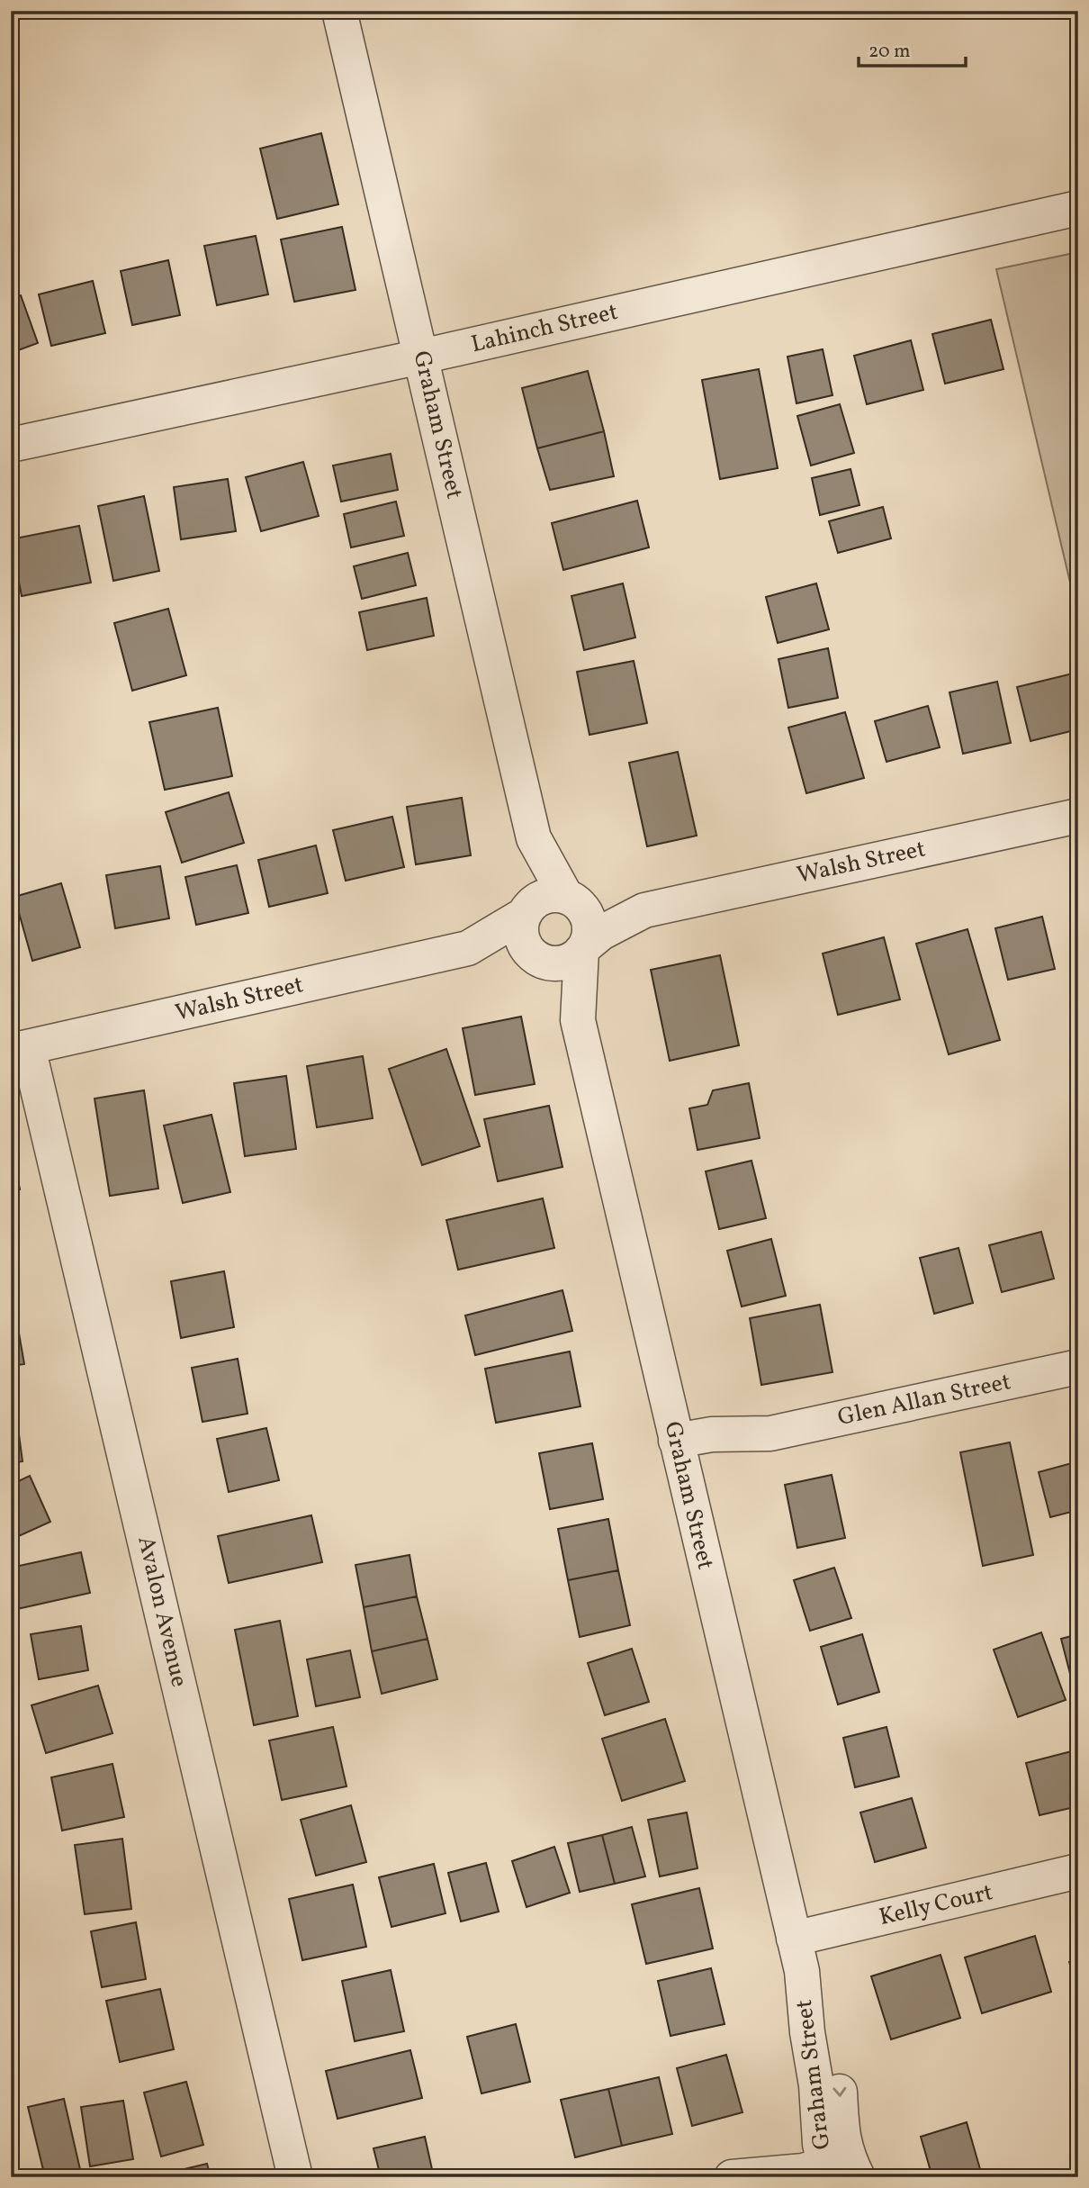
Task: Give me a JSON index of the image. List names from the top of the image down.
{
  "streets": {
    "street": [
      "Lahinch Street",
      "Graham Street",
      "Walsh Street",
      "Glen Allan Street",
      "Avalon Avenue",
      "Kelly Court"
    ]
  },
  "crossings": [
    ["Lahinch Street", "Graham Street"],
    ["Graham Street", "Walsh Street"],
    ["Graham Street", "Glen Allan Street"],
    ["Graham Street", "Kelly Court"],
    ["Walsh Street", "Avalon Avenue"]
  ],
  "scale_bar": "20 m"
}
